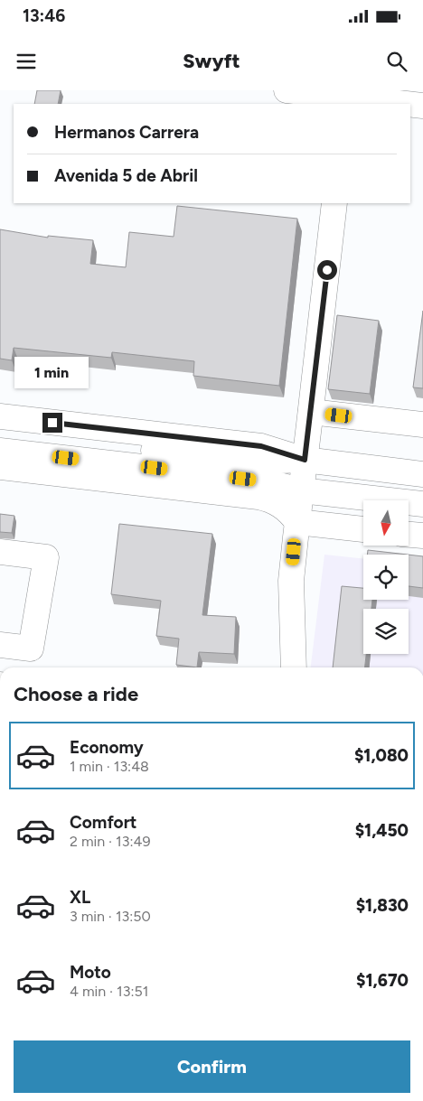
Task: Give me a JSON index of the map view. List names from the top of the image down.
{
  "north": "bottom",
  "page": {
    "status": "13:46",
    "header": "Swyft",
    "banner": ["Hermanos Carrera", "Avenida 5 de Abril"],
    "bubble": "1 min",
    "heading": "Choose a ride",
    "list": [
      {
        "name": "Economy",
        "note": "1 min · 13:48",
        "value": "$1,080"
      },
      {
        "name": "Comfort",
        "note": "2 min · 13:49",
        "value": "$1,450"
      },
      {
        "name": "XL",
        "note": "3 min · 13:50",
        "value": "$1,830"
      },
      {
        "name": "Moto",
        "note": "4 min · 13:51",
        "value": "$1,670"
      }
    ],
    "buttons": "Confirm"
  }
}
